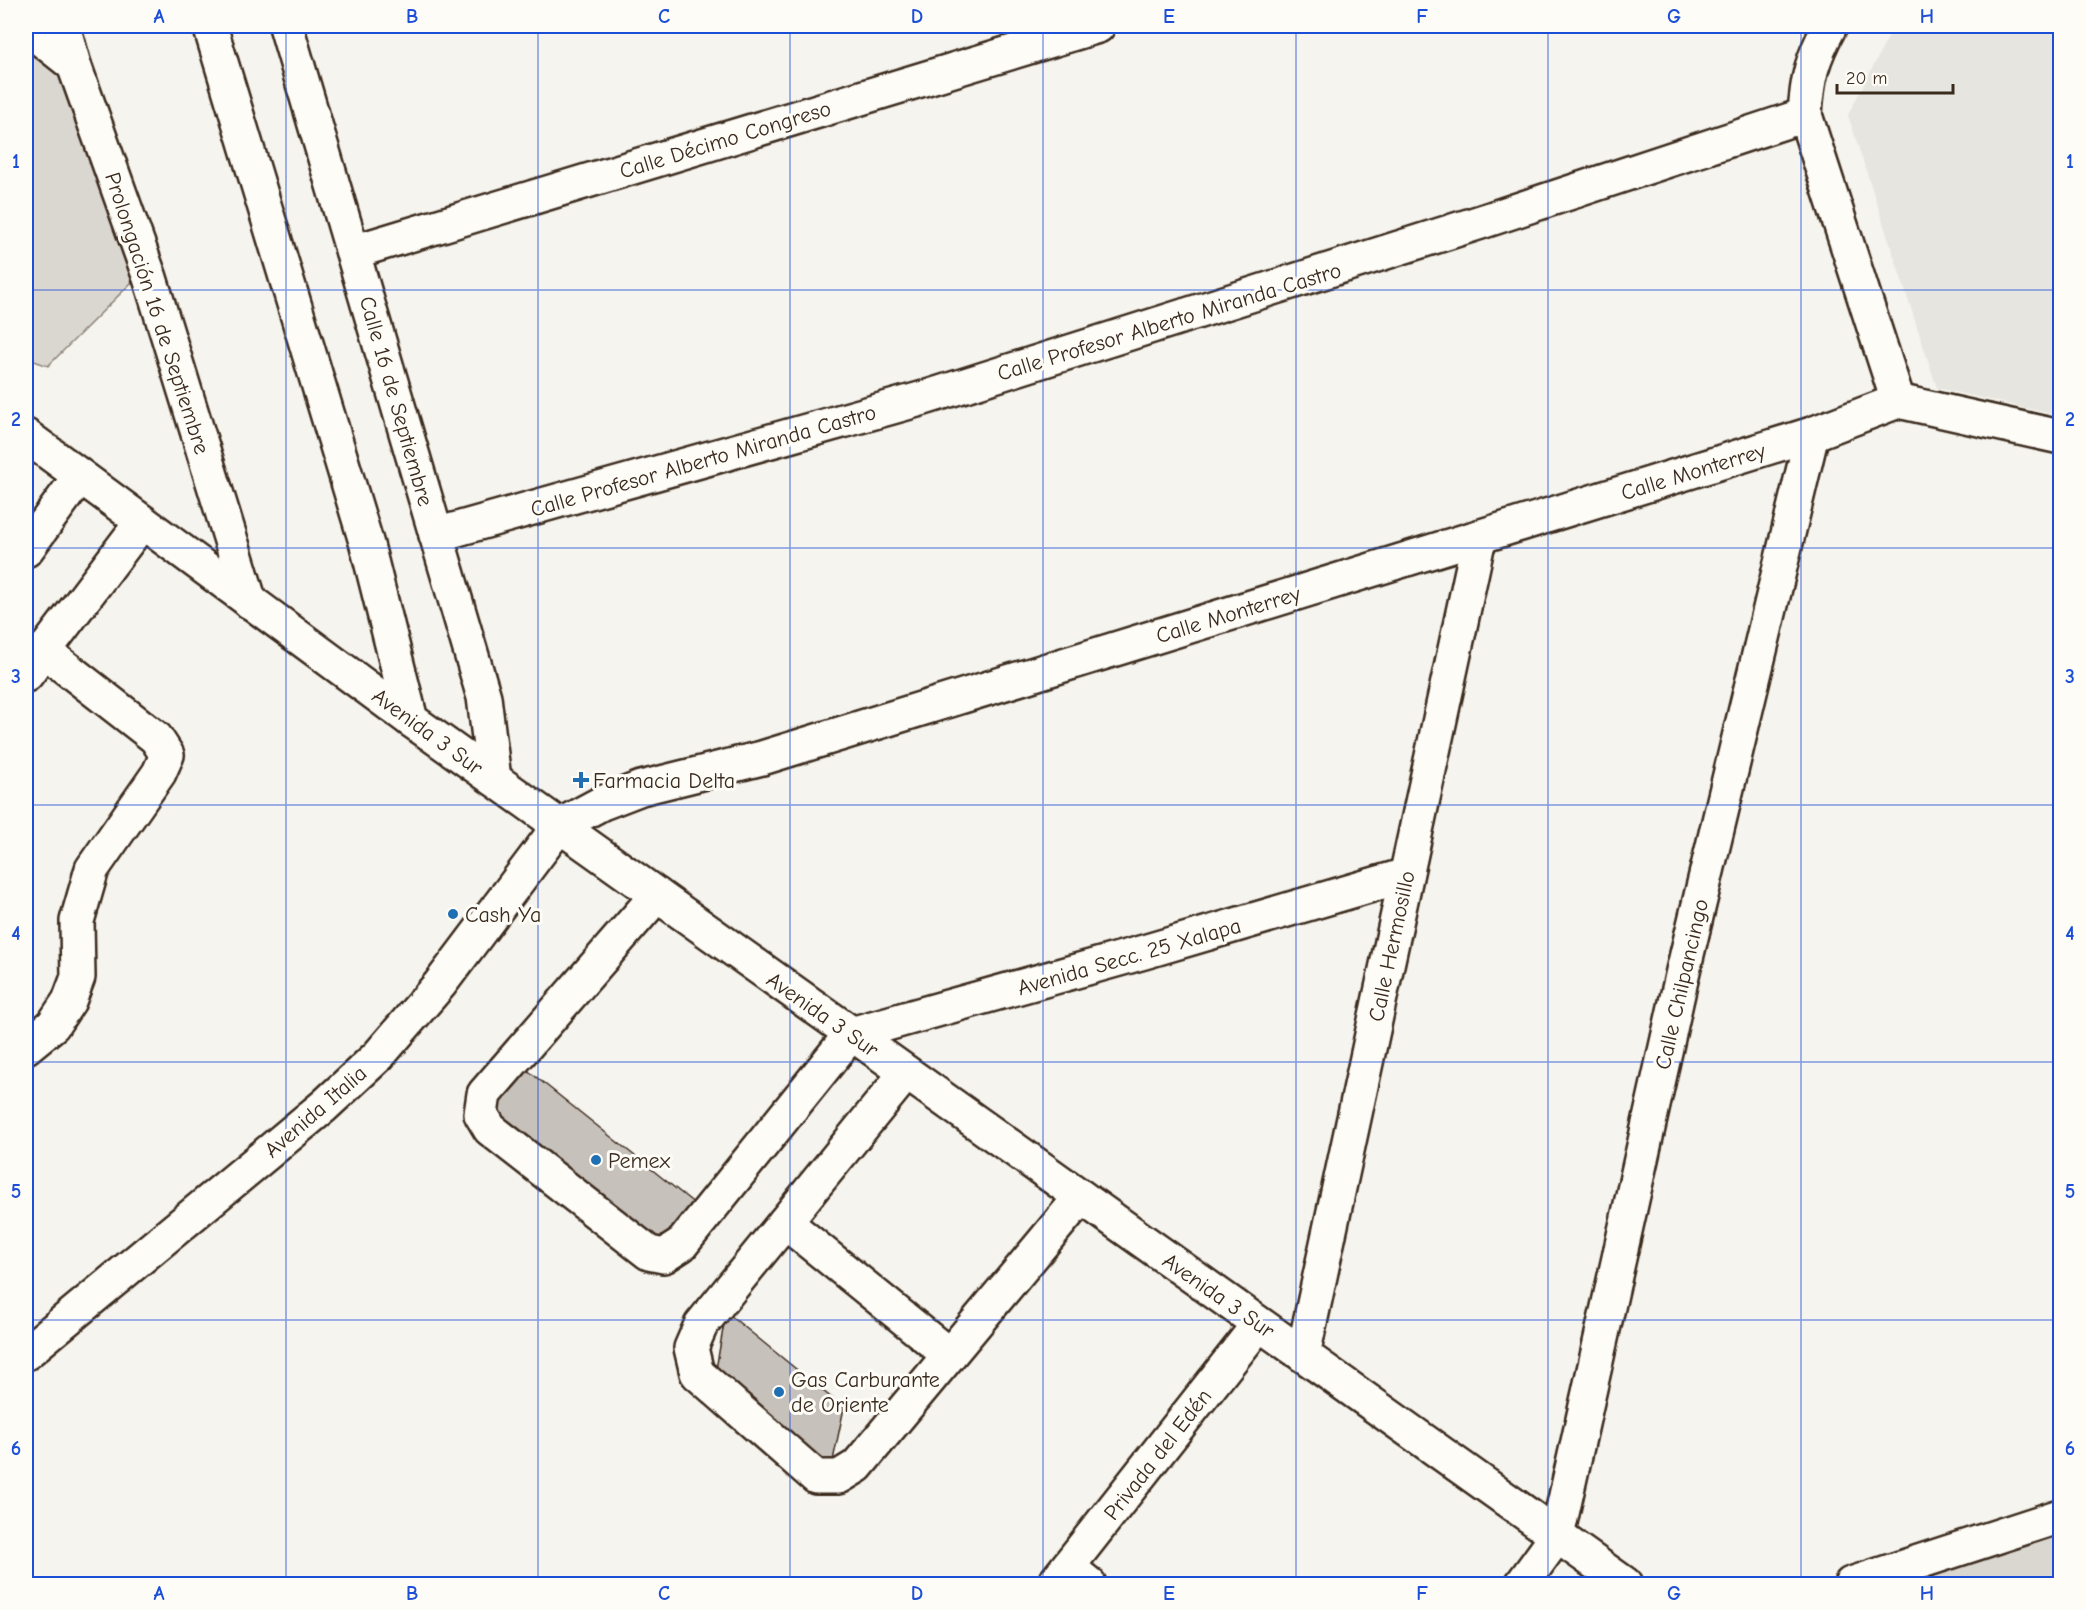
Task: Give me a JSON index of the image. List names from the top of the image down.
{
  "streets": {
    "street": [
      "Calle Décimo Congreso",
      "Prolongación 16 de Septiembre",
      "Calle Profesor Alberto Miranda Castro",
      "Calle 16 de Septiembre",
      "Calle Monterrey",
      "Avenida 3 Sur",
      "Calle Hermosillo",
      "Avenida Secc. 25 Xalapa",
      "Calle Chilpancingo",
      "Avenida Italia",
      "Privada del Edén"
    ]
  },
  "crossings": [
    ["Calle Décimo Congreso", "Calle 16 de Septiembre"],
    ["Prolongación 16 de Septiembre", "Avenida 3 Sur"],
    ["Calle Profesor Alberto Miranda Castro", "Calle 16 de Septiembre"],
    ["Calle 16 de Septiembre", "Avenida 3 Sur"],
    ["Calle Monterrey", "Avenida 3 Sur"],
    ["Calle Monterrey", "Calle Hermosillo"],
    ["Calle Monterrey", "Calle Chilpancingo"],
    ["Calle Monterrey", "Avenida Italia"],
    ["Avenida 3 Sur", "Calle Hermosillo"],
    ["Avenida 3 Sur", "Avenida Secc. 25 Xalapa"],
    ["Avenida 3 Sur", "Calle Chilpancingo"],
    ["Avenida 3 Sur", "Avenida Italia"],
    ["Avenida 3 Sur", "Privada del Edén"],
    ["Calle Hermosillo", "Avenida Secc. 25 Xalapa"]
  ],
  "places": {
    "health": ["Farmacia Delta"],
    "other": ["Cash Ya", "Pemex", "Gas Carburante de Oriente"]
  },
  "scale_bar": "20 m",
  "grid": {
    "columns": [
      "A",
      "B",
      "C",
      "D",
      "E",
      "F",
      "G",
      "H"
    ],
    "rows": [
      "1",
      "2",
      "3",
      "4",
      "5",
      "6"
    ]
  }
}
